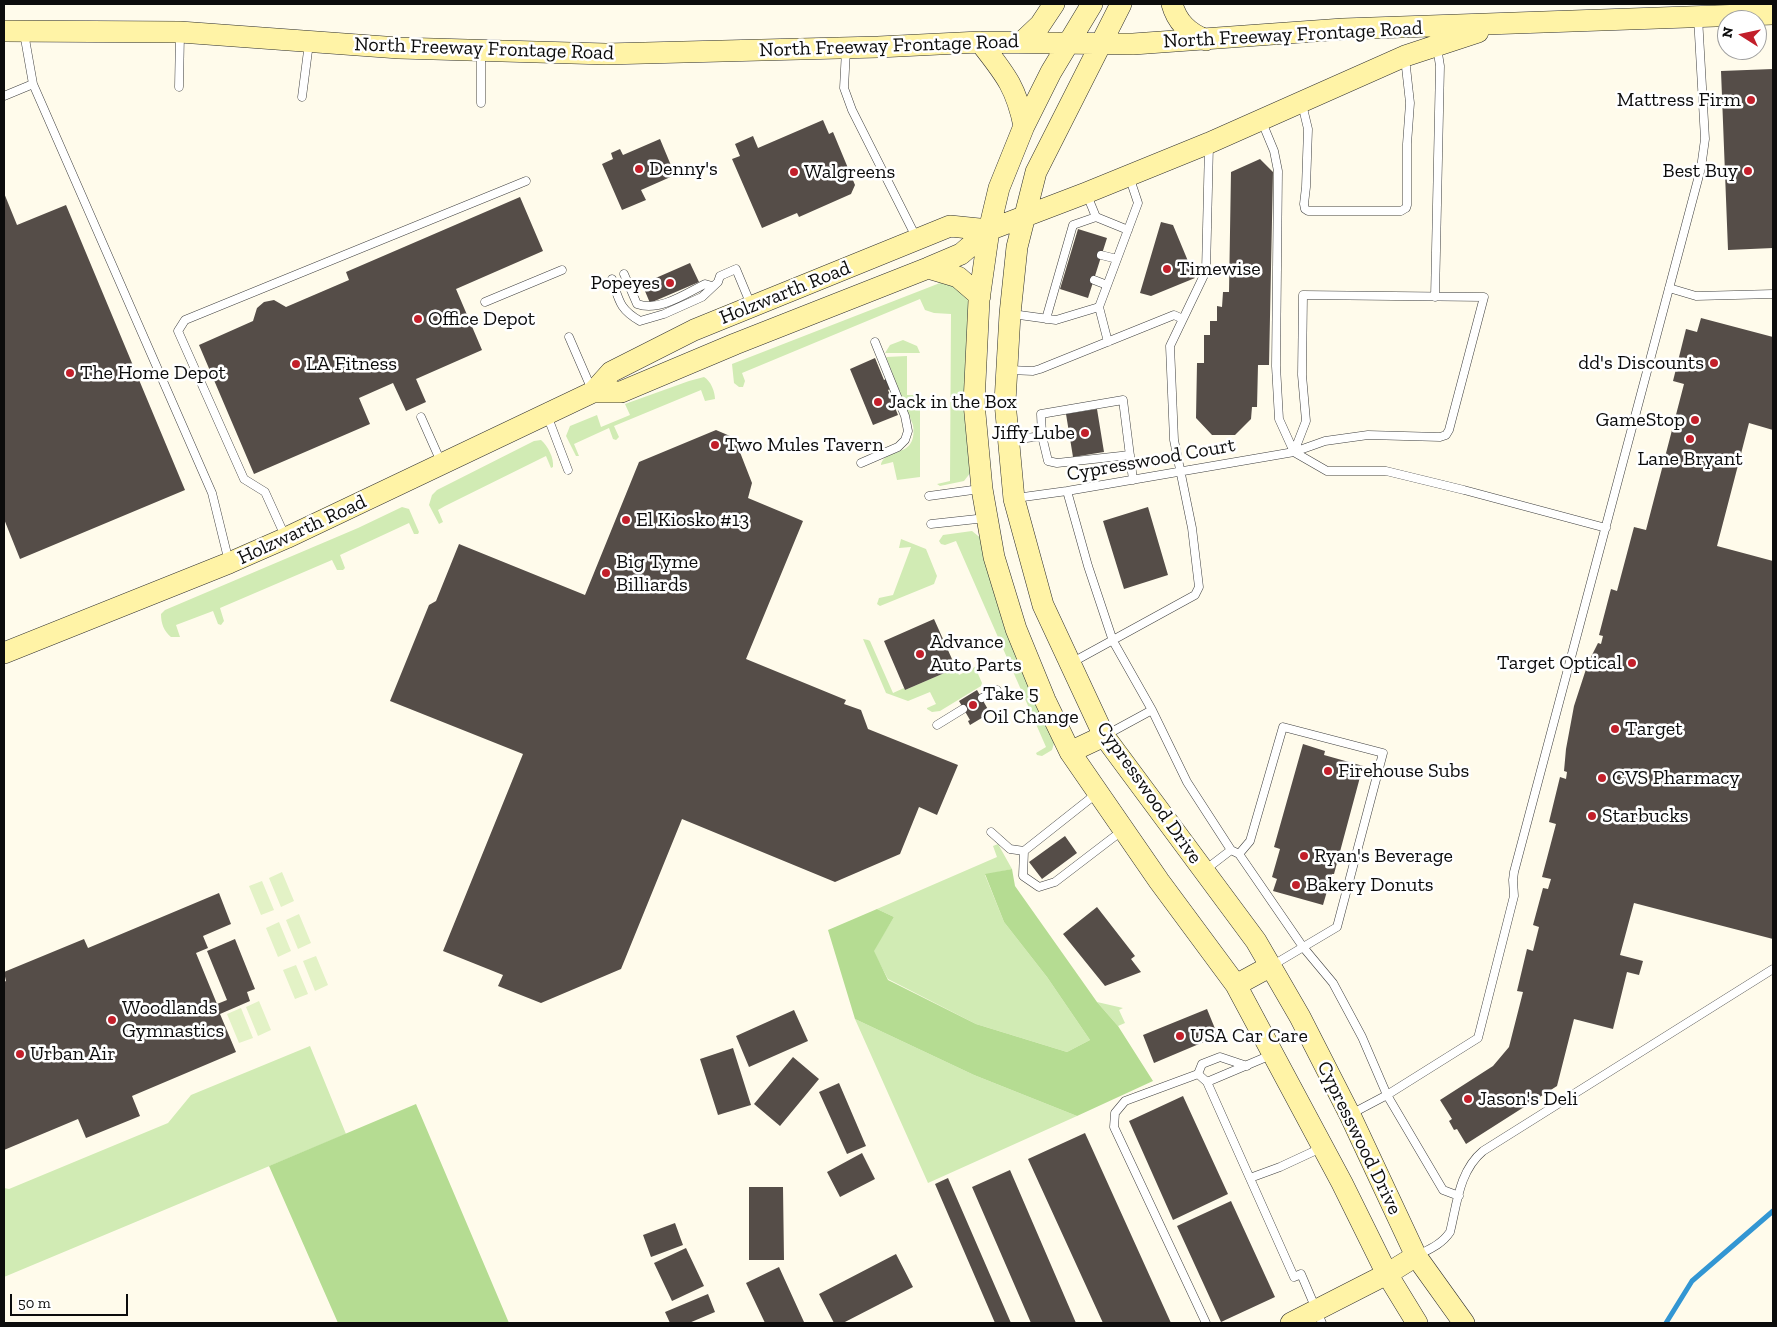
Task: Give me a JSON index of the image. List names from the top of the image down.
{
  "streets": {
    "main road": ["North Freeway Frontage Road", "Holzwarth Road", "Cypresswood Drive"],
    "lane": ["Cypresswood Court"]
  },
  "crossings": [
    ["North Freeway Frontage Road", "Holzwarth Road"],
    ["North Freeway Frontage Road", "Cypresswood Drive"],
    ["Holzwarth Road", "Cypresswood Drive"],
    ["Cypresswood Court", "Cypresswood Drive"]
  ],
  "places": [
    "Mattress Firm",
    "Denny's",
    "Best Buy",
    "Walgreens",
    "Timewise",
    "Popeyes",
    "Office Depot",
    "dd's Discounts",
    "LA Fitness",
    "The Home Depot",
    "Jack in the Box",
    "GameStop",
    "Jiffy Lube",
    "Lane Bryant",
    "Two Mules Tavern",
    "El Kiosko #13",
    "Big Tyme Billiards",
    "Advance Auto Parts",
    "Target Optical",
    "Take 5 Oil Change",
    "Target",
    "Firehouse Subs",
    "CVS Pharmacy",
    "Starbucks",
    "Ryan's Beverage",
    "Bakery Donuts",
    "Woodlands Gymnastics",
    "USA Car Care",
    "Urban Air",
    "Jason's Deli"
  ],
  "scale_bar": "50 m",
  "north": "left"
}
